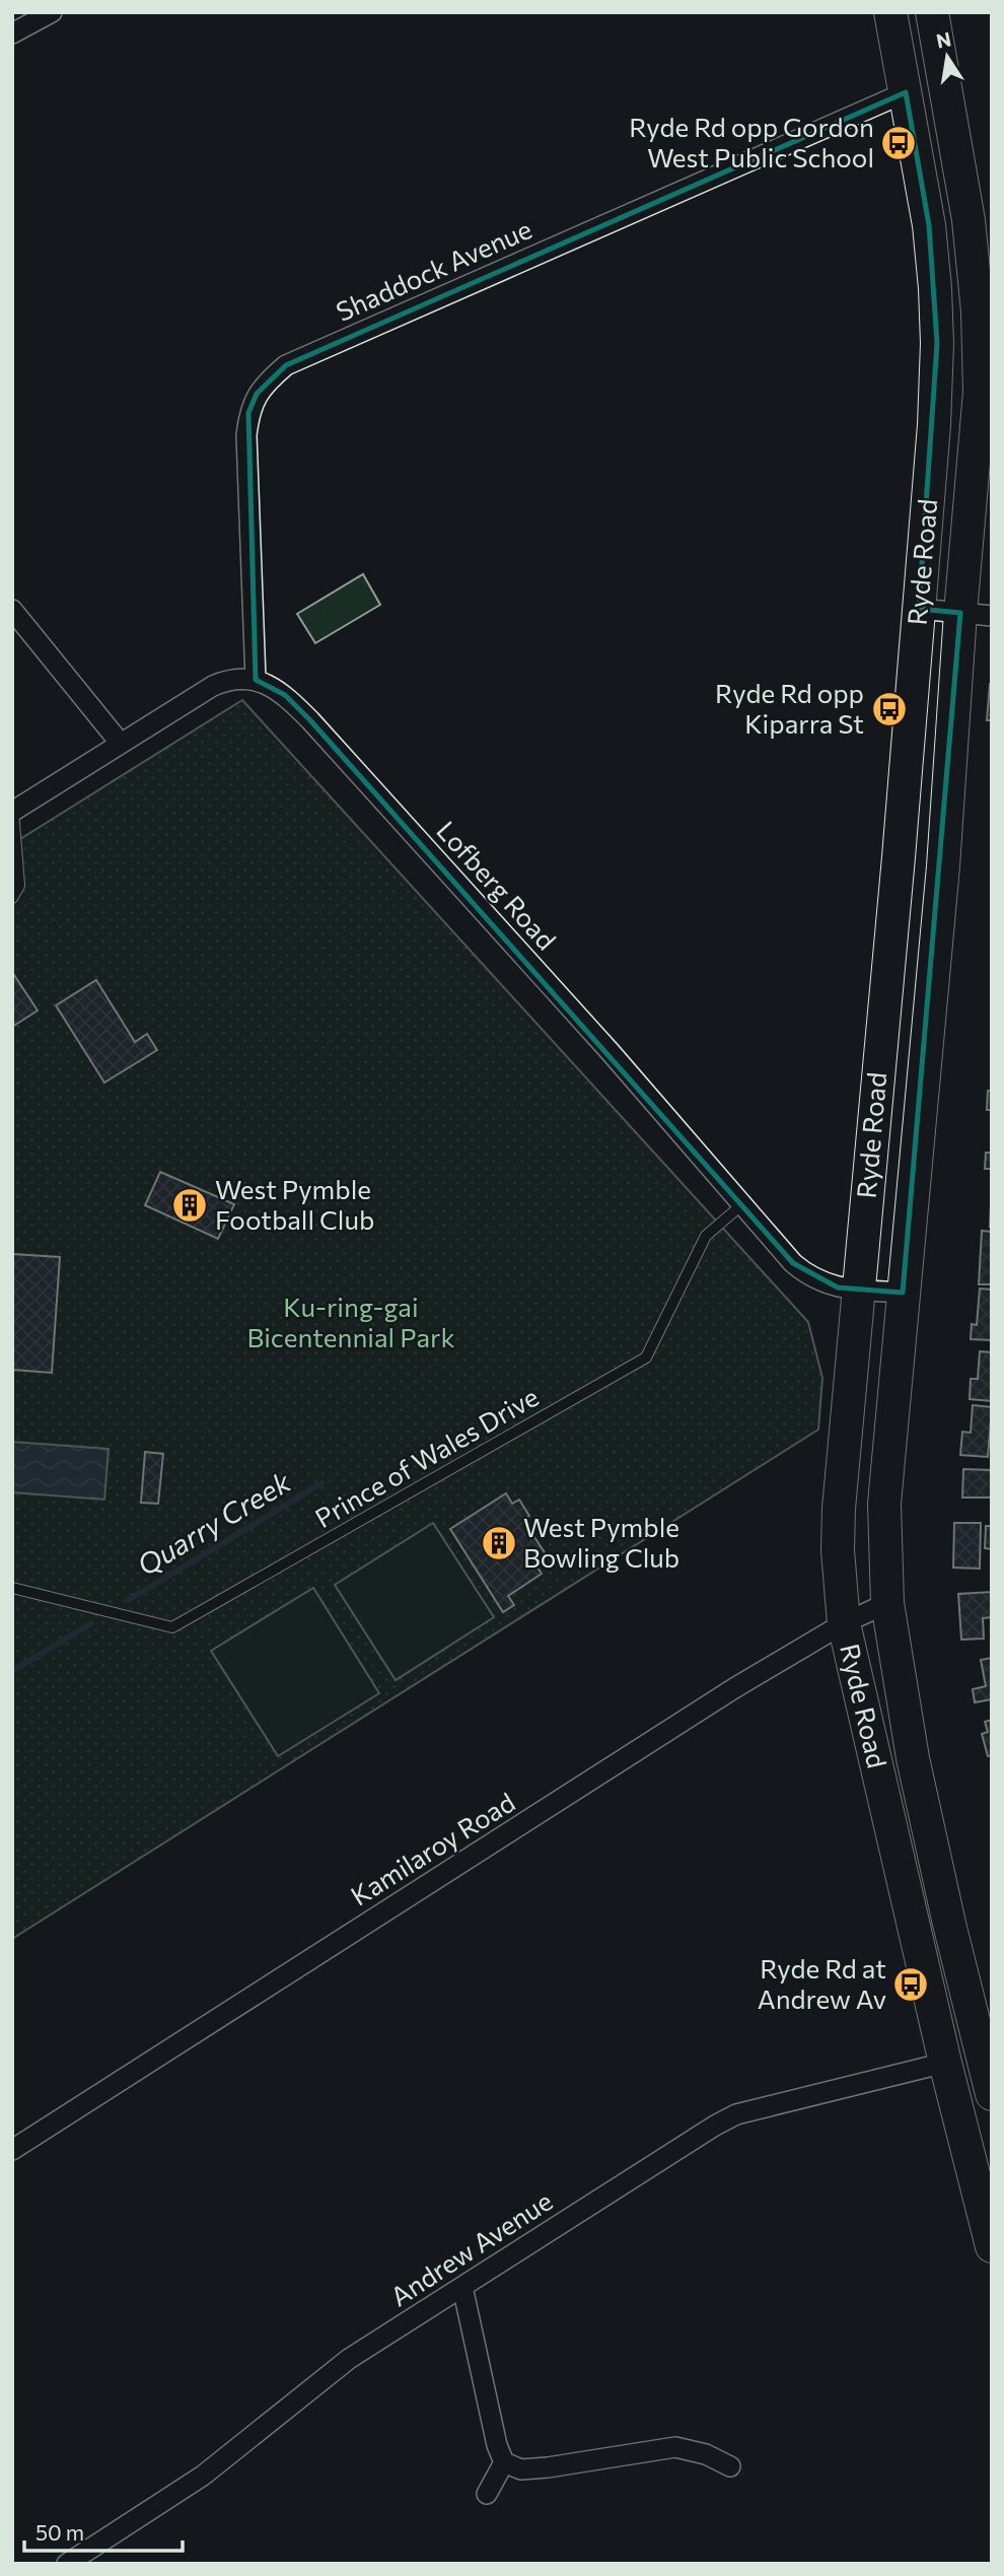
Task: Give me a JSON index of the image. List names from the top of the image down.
{
  "streets": {
    "highway": ["Ryde Road"],
    "street": [
      "Shaddock Avenue",
      "Lofberg Road",
      "Kamilaroy Road",
      "Andrew Avenue"
    ],
    "lane": ["Prince of Wales Drive"]
  },
  "crossings": [
    ["Shaddock Avenue", "Ryde Road"],
    ["Shaddock Avenue", "Lofberg Road"],
    ["Ryde Road", "Lofberg Road"],
    ["Ryde Road", "Kamilaroy Road"],
    ["Ryde Road", "Andrew Avenue"],
    ["Lofberg Road", "Prince of Wales Drive"]
  ],
  "water": ["Quarry Creek"],
  "parks": ["Ku-ring-gai Bicentennial Park"],
  "places": {
    "bus stop": ["Ryde Rd opp Gordon West Public School", "Ryde Rd opp Kiparra St", "Ryde Rd at Andrew Av"],
    "building": ["West Pymble Football Club", "West Pymble Bowling Club"]
  },
  "scale_bar": "50 m",
  "north": "top"
}
